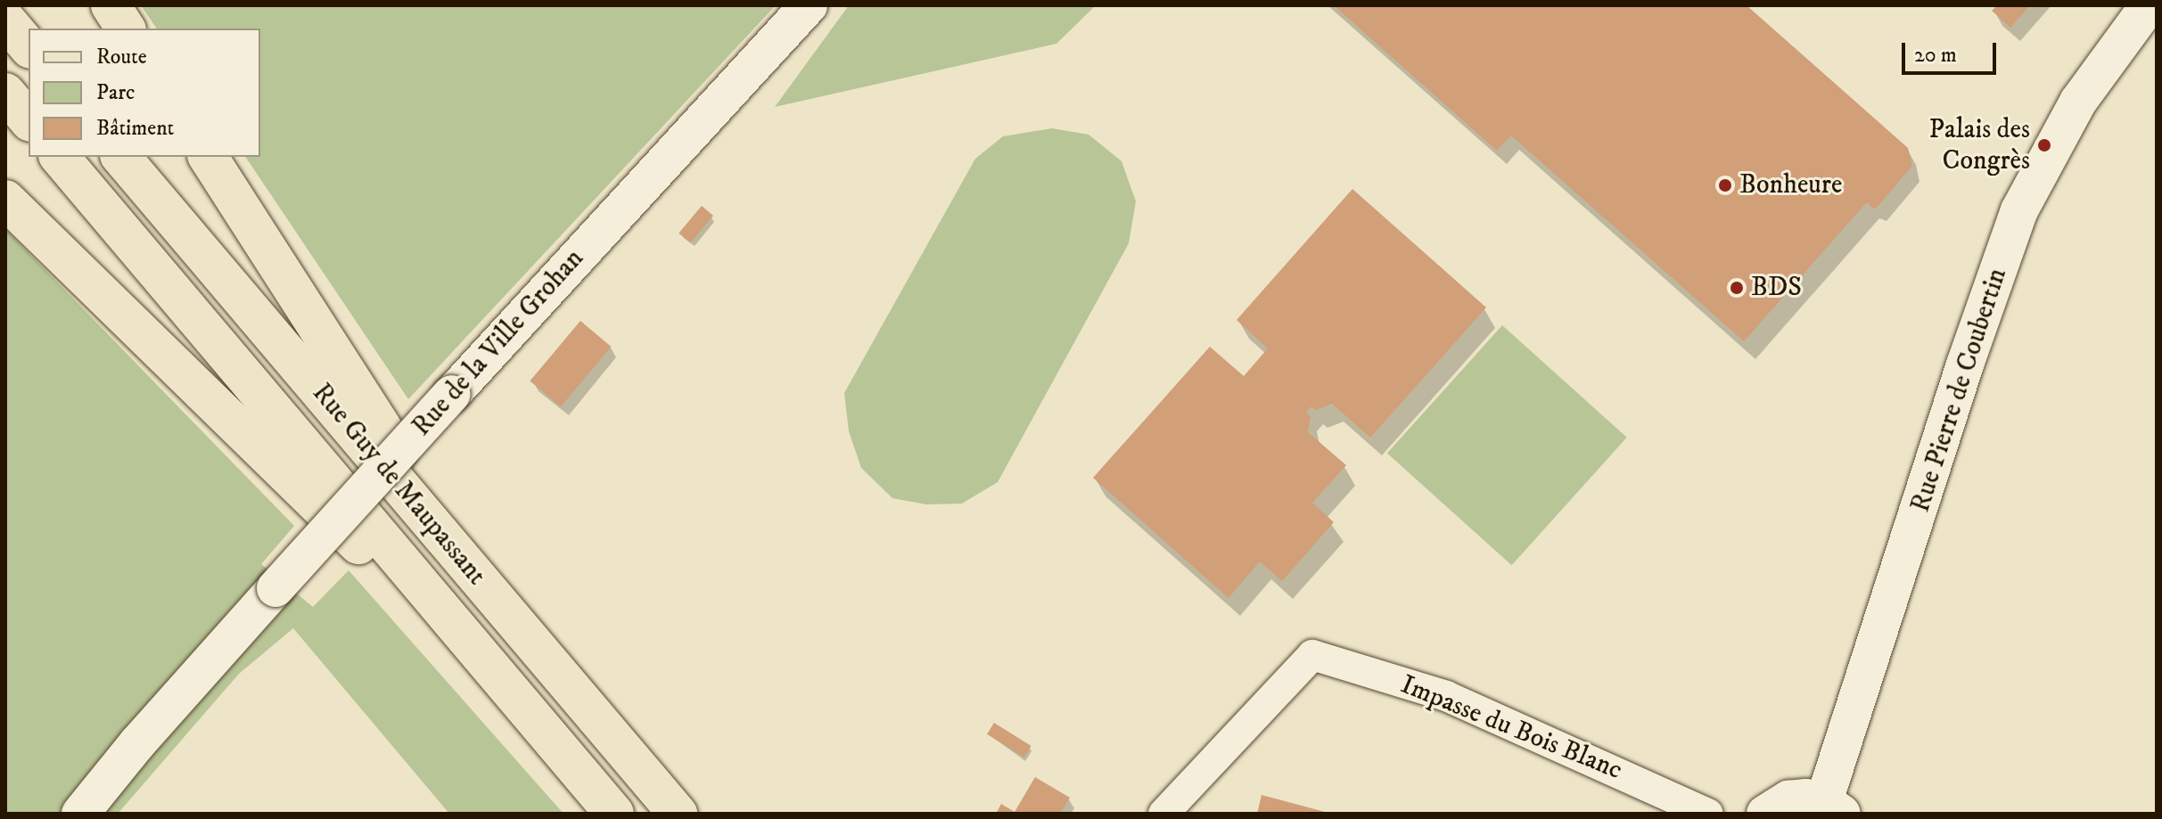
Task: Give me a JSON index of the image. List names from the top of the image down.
{
  "streets": {
    "main road": ["Rue Guy de Maupassant"],
    "street": ["Rue de la Ville Grohan", "Rue Pierre de Coubertin", "Impasse du Bois Blanc"]
  },
  "places": ["Palais des Congrès", "Bonheure", "BDS"],
  "legend": ["Route", "Parc", "Bâtiment"],
  "scale_bar": "20 m"
}
